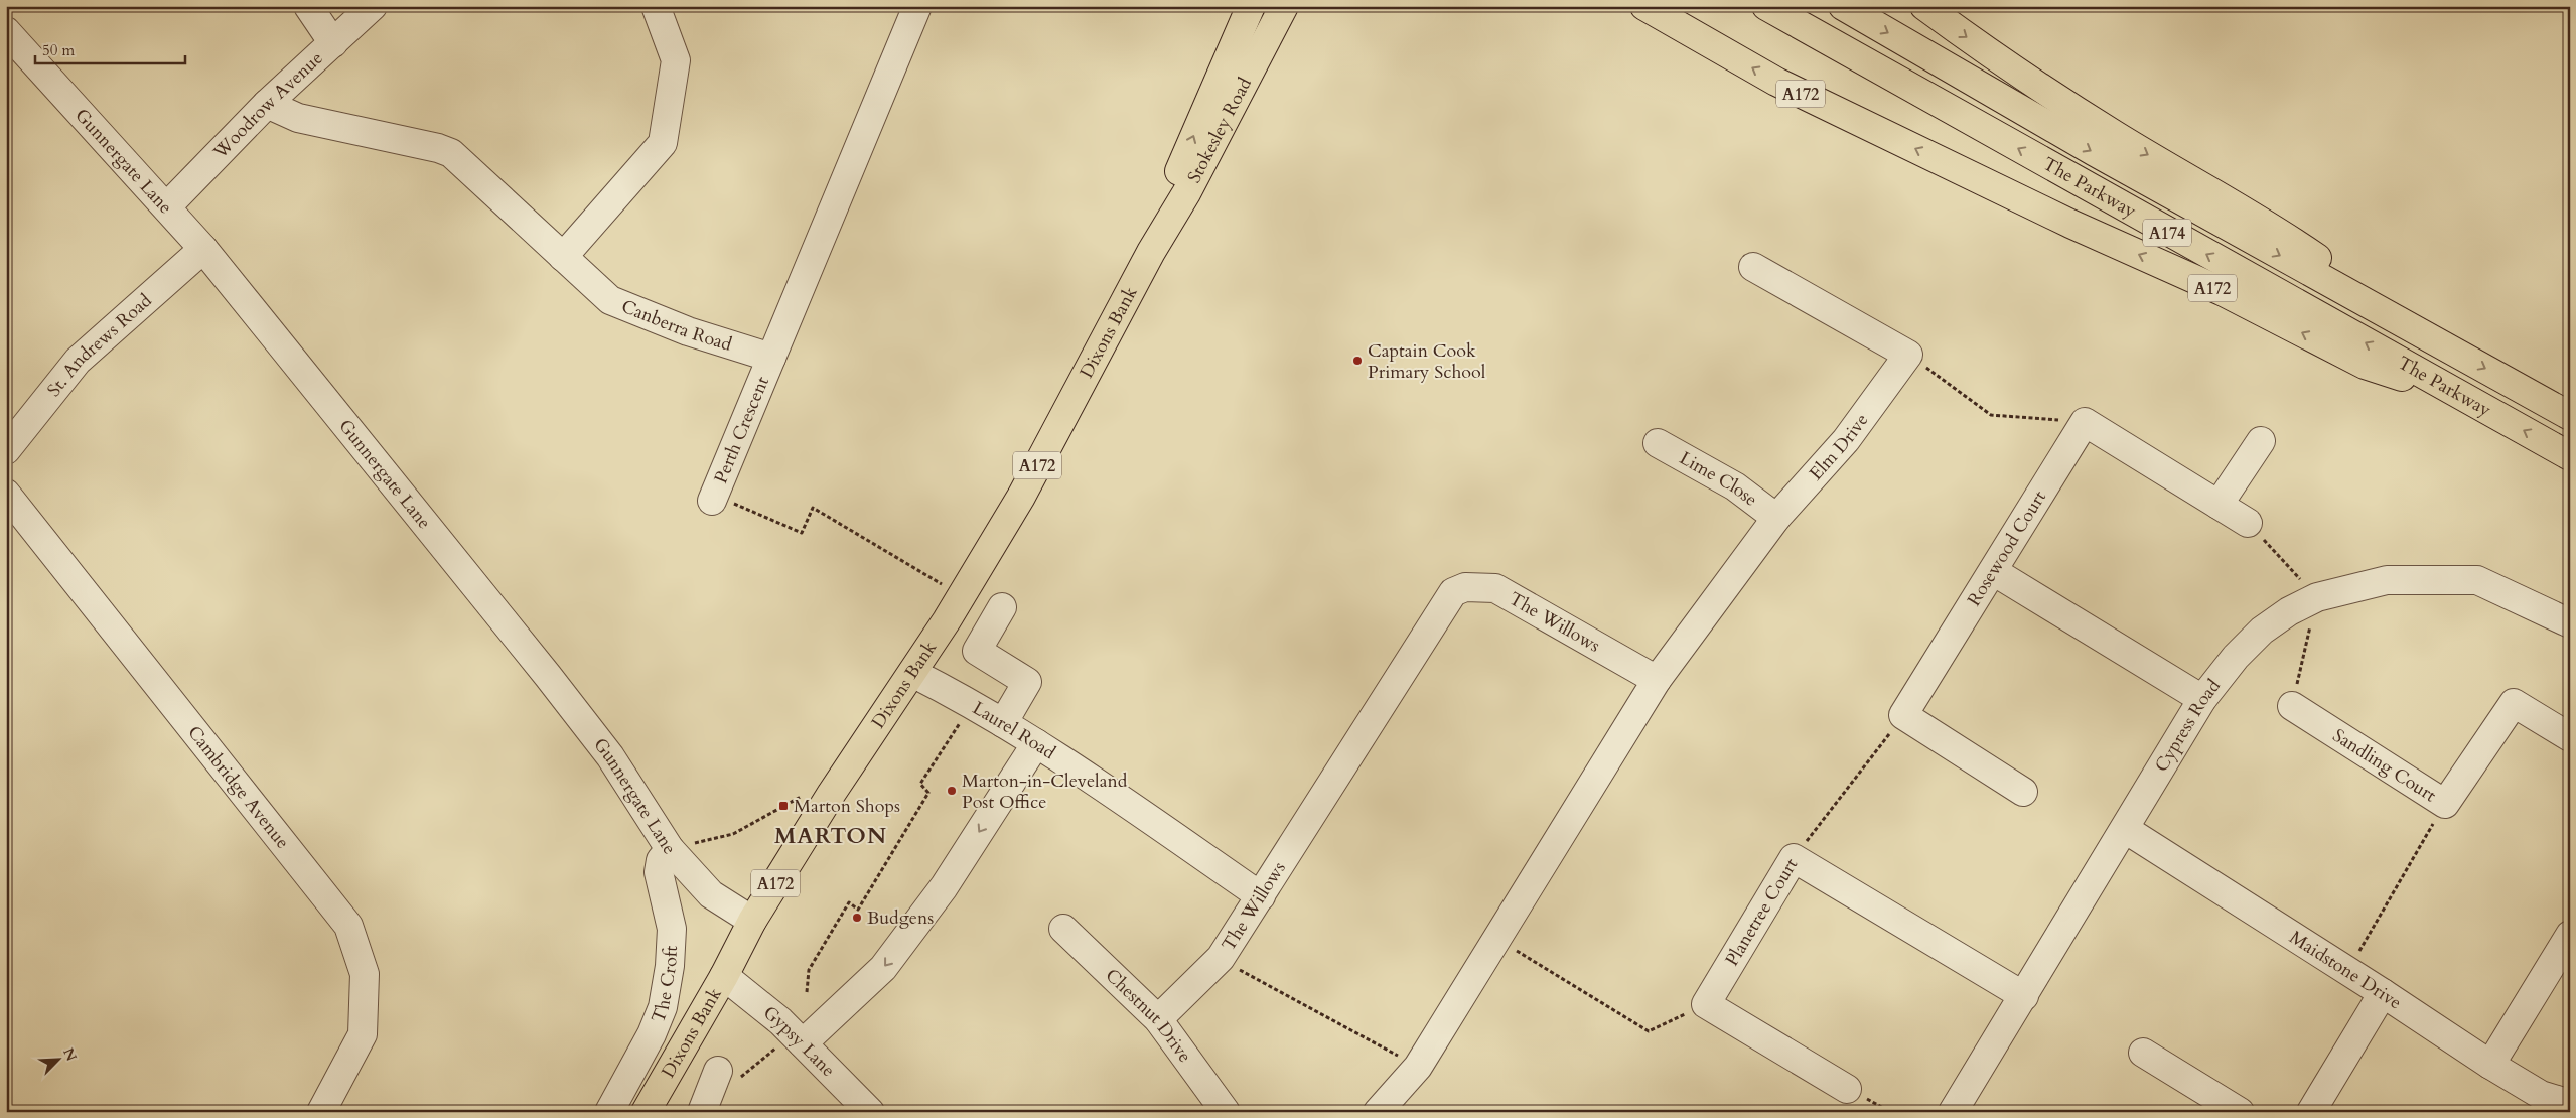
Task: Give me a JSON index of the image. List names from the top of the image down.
{
  "streets": {
    "highway": [
      "A172",
      "Stokesley Road",
      "The Parkway",
      "A174",
      "Dixons Bank"
    ],
    "street": [
      "Woodrow Avenue",
      "Gunnergate Lane",
      "Canberra Road",
      "St. Andrews Road",
      "Perth Crescent",
      "Elm Drive",
      "Lime Close",
      "Rosewood Court",
      "The Willows",
      "Cypress Road",
      "Laurel Road",
      "Sandling Court",
      "Cambridge Avenue",
      "Planetree Court",
      "Maidstone Drive",
      "The Croft",
      "Chestnut Drive",
      "Gypsy Lane"
    ]
  },
  "crossings": [
    ["A172", "Stokesley Road"],
    ["A172", "The Parkway"],
    ["A172", "Dixons Bank"],
    ["Woodrow Avenue", "Gunnergate Lane"],
    ["Woodrow Avenue", "Canberra Road"],
    ["Stokesley Road", "Dixons Bank"],
    ["Gunnergate Lane", "Dixons Bank"],
    ["Gunnergate Lane", "St. Andrews Road"],
    ["Gunnergate Lane", "The Croft"],
    ["The Parkway", "A174"],
    ["Canberra Road", "Perth Crescent"],
    ["Dixons Bank", "Laurel Road"],
    ["Dixons Bank", "Gypsy Lane"],
    ["Elm Drive", "Lime Close"],
    ["Elm Drive", "The Willows"],
    ["The Willows", "Laurel Road"],
    ["The Willows", "Chestnut Drive"],
    ["Cypress Road", "Planetree Court"],
    ["Cypress Road", "Maidstone Drive"]
  ],
  "districts": ["MARTON"],
  "places": {
    "other": ["Captain Cook Primary School", "Marton-in-Cleveland Post Office", "Budgens"],
    "transit": ["Marton Shops"]
  },
  "scale_bar": "50 m",
  "north": "top right"
}
